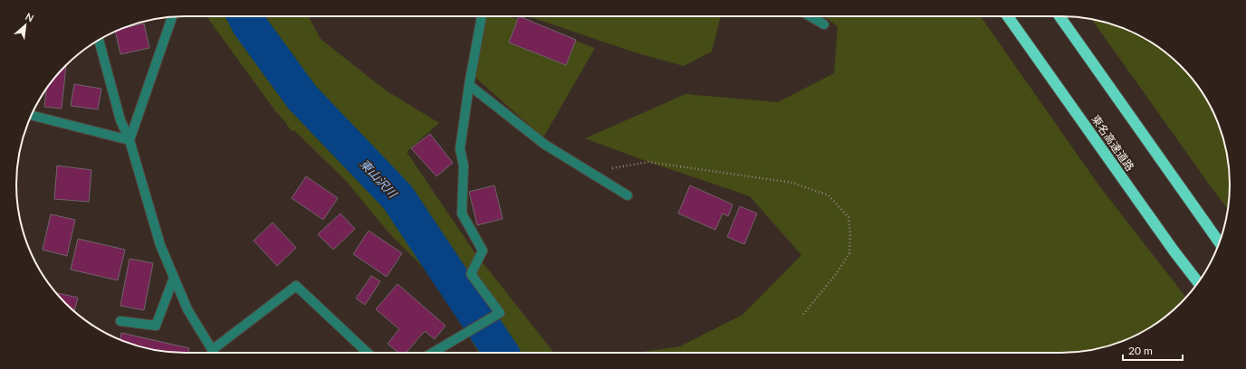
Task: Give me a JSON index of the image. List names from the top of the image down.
{
  "streets": {
    "highway": ["東名高速道路"]
  },
  "water": ["東山沢川"],
  "scale_bar": "20 m",
  "north": "top right"
}
